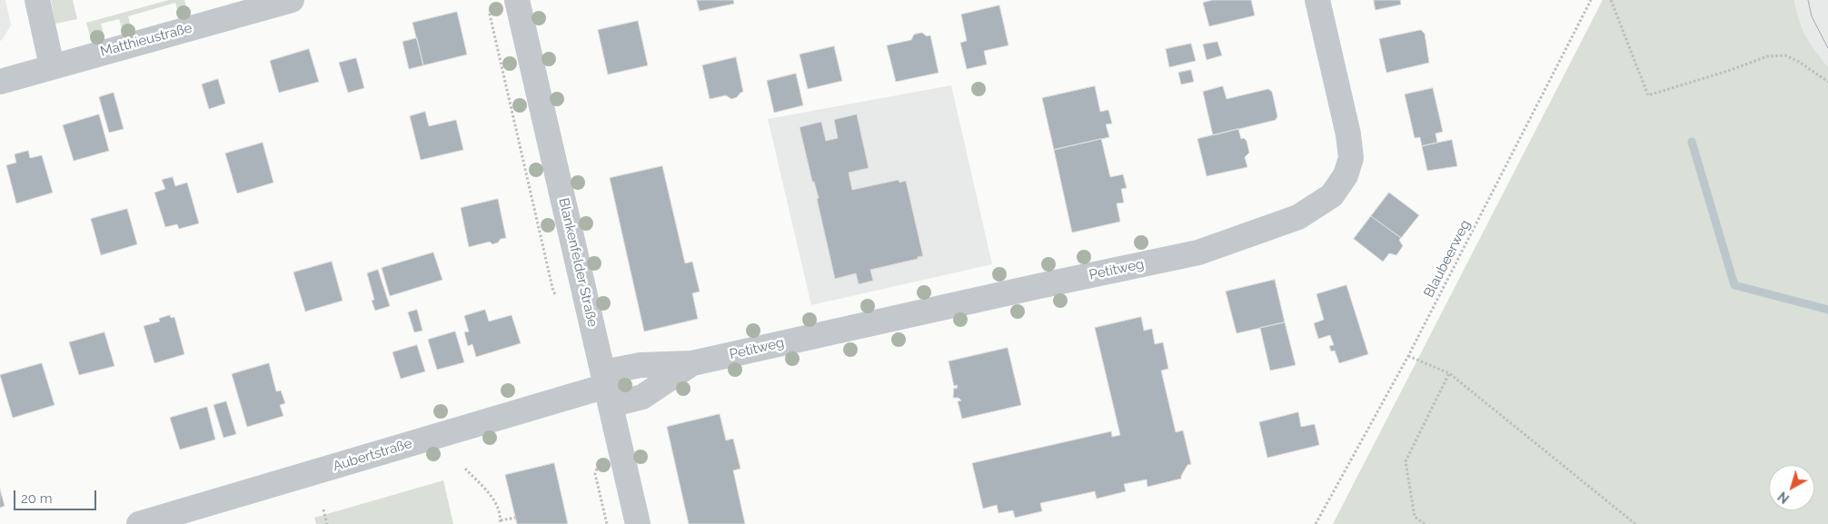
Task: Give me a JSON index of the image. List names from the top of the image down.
{
  "streets": {
    "street": [
      "Matthieustraße",
      "Blankenfelder Straße",
      "Petitweg",
      "Aubertstraße"
    ],
    "path": ["Blaubeerweg"]
  },
  "crossings": [
    ["Blankenfelder Straße", "Petitweg"],
    ["Blankenfelder Straße", "Aubertstraße"],
    ["Petitweg", "Aubertstraße"]
  ],
  "scale_bar": "20 m",
  "north": "bottom left"
}
